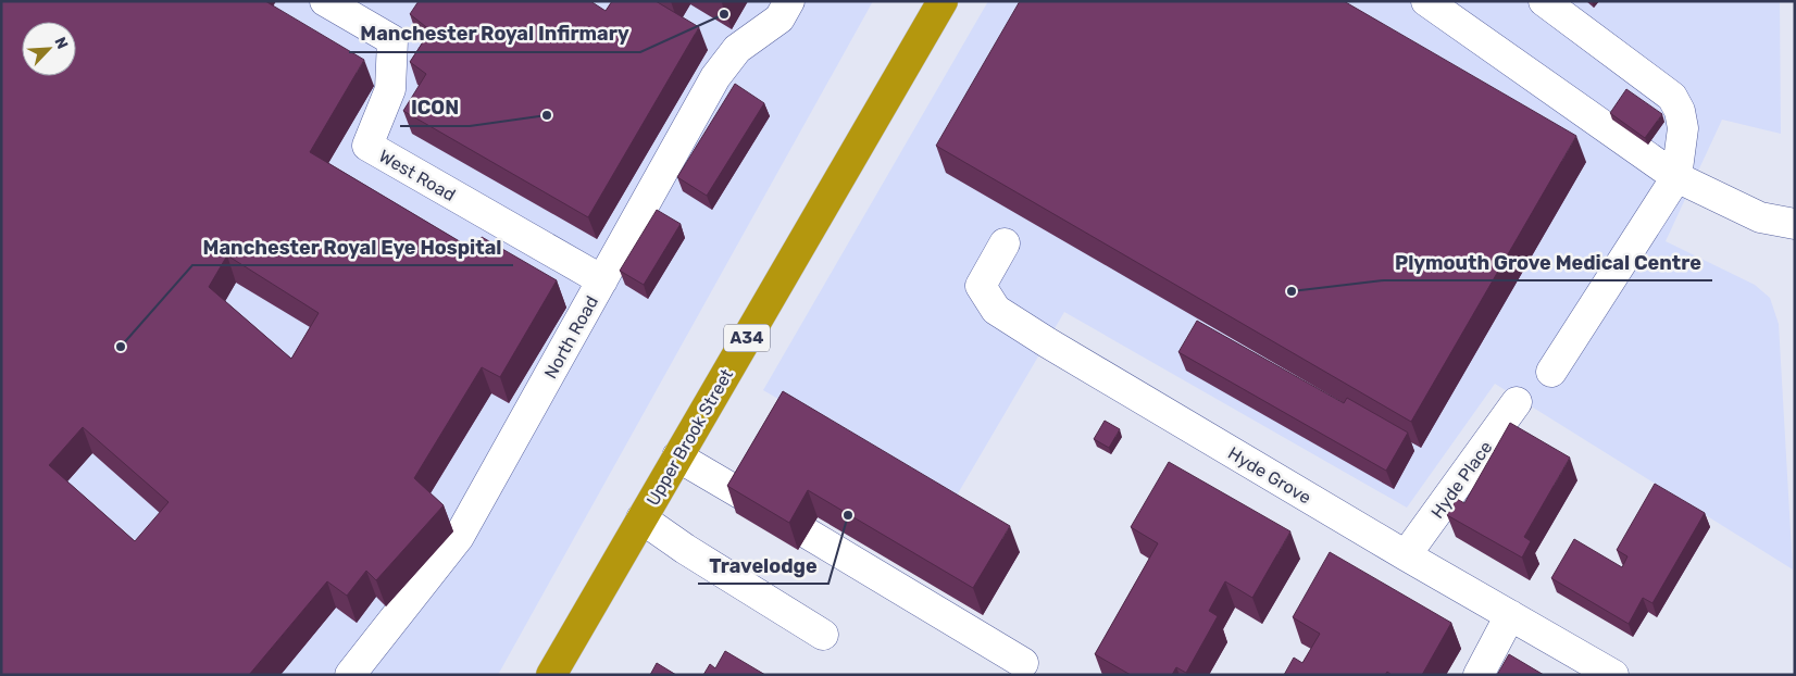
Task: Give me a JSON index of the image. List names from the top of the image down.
{
  "streets": {
    "highway": ["A34", "Upper Brook Street"],
    "lane": [
      "West Road",
      "North Road",
      "Hyde Grove",
      "Hyde Place"
    ]
  },
  "crossings": [
    ["West Road", "North Road"],
    ["Hyde Grove", "Hyde Place"]
  ],
  "places": [
    "Manchester Royal Infirmary",
    "ICON",
    "Plymouth Grove Medical Centre",
    "Manchester Royal Eye Hospital",
    "Travelodge"
  ],
  "north": "top right"
}
